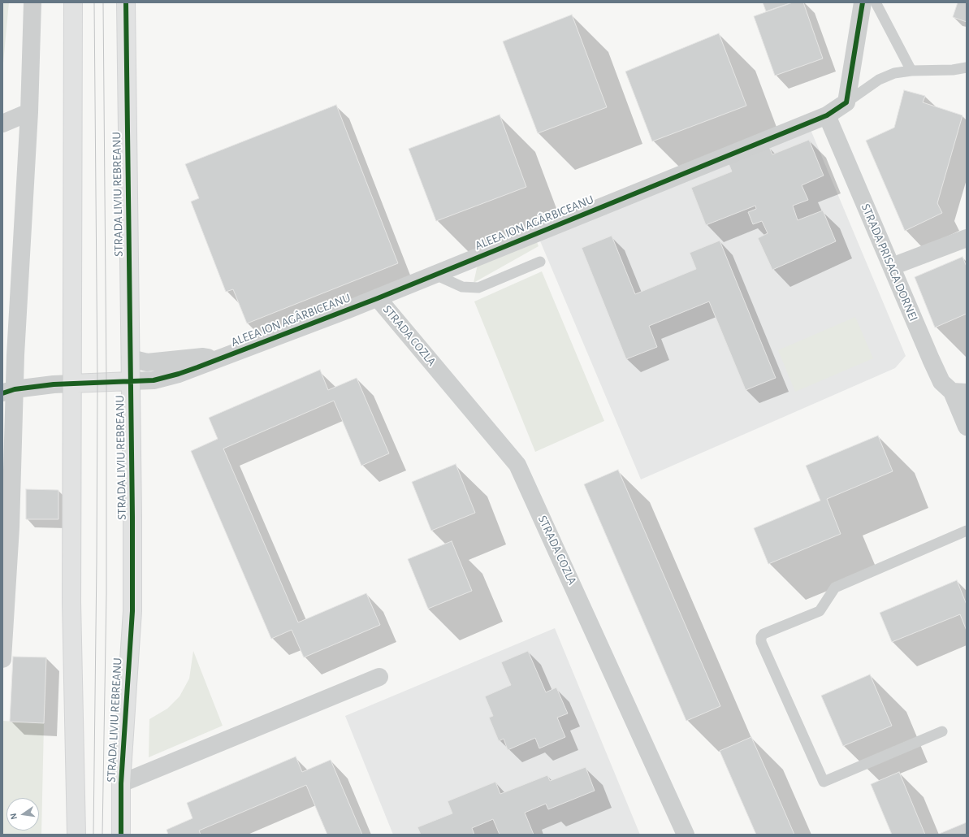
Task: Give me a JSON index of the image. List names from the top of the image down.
{
  "streets": {
    "street": [
      "STRADA LIVIU REBREANU",
      "ALEEA ION AGÂRBICEANU",
      "STRADA PRISACA DORNEI",
      "STRADA COZLA"
    ]
  },
  "crossings": [
    ["STRADA LIVIU REBREANU", "ALEEA ION AGÂRBICEANU"],
    ["ALEEA ION AGÂRBICEANU", "STRADA PRISACA DORNEI"],
    ["ALEEA ION AGÂRBICEANU", "STRADA COZLA"]
  ],
  "north": "left"
}
